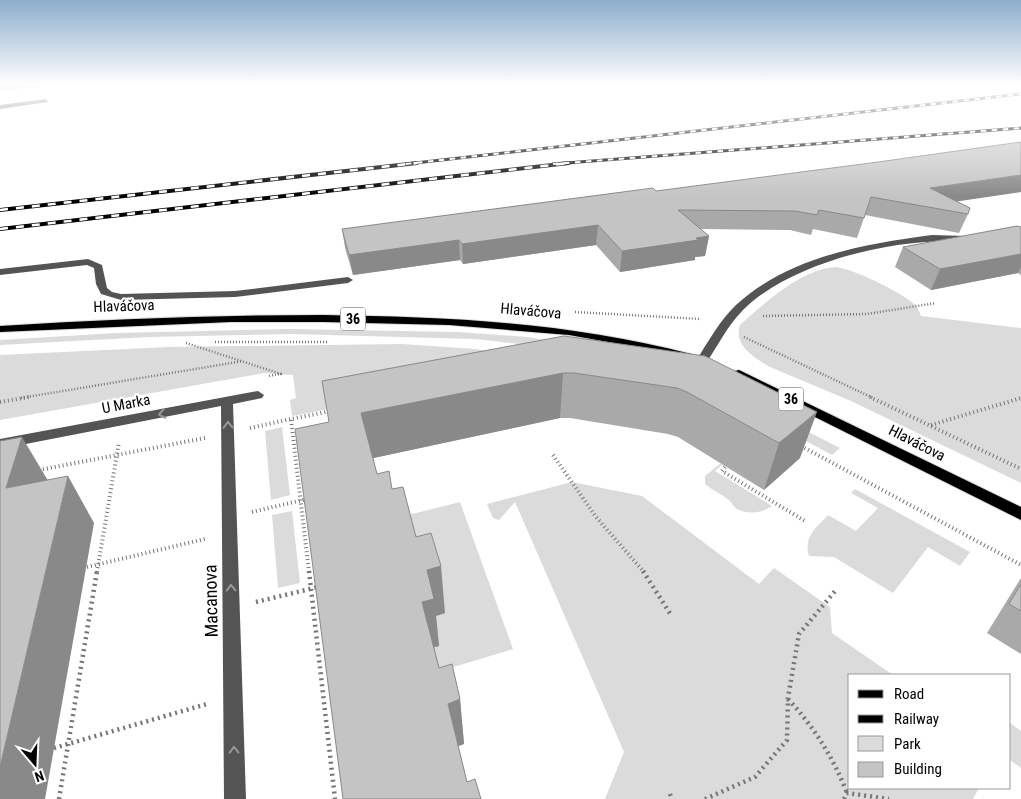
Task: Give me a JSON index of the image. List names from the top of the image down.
{
  "streets": {
    "main road": ["Hlaváčova", "36"],
    "street": ["U Marka", "Macanova"]
  },
  "crossings": [
    ["U Marka", "Macanova"]
  ],
  "one_way": ["U Marka", "Macanova"],
  "legend": [
    "Road",
    "Railway",
    "Park",
    "Building"
  ],
  "north": "bottom"
}
